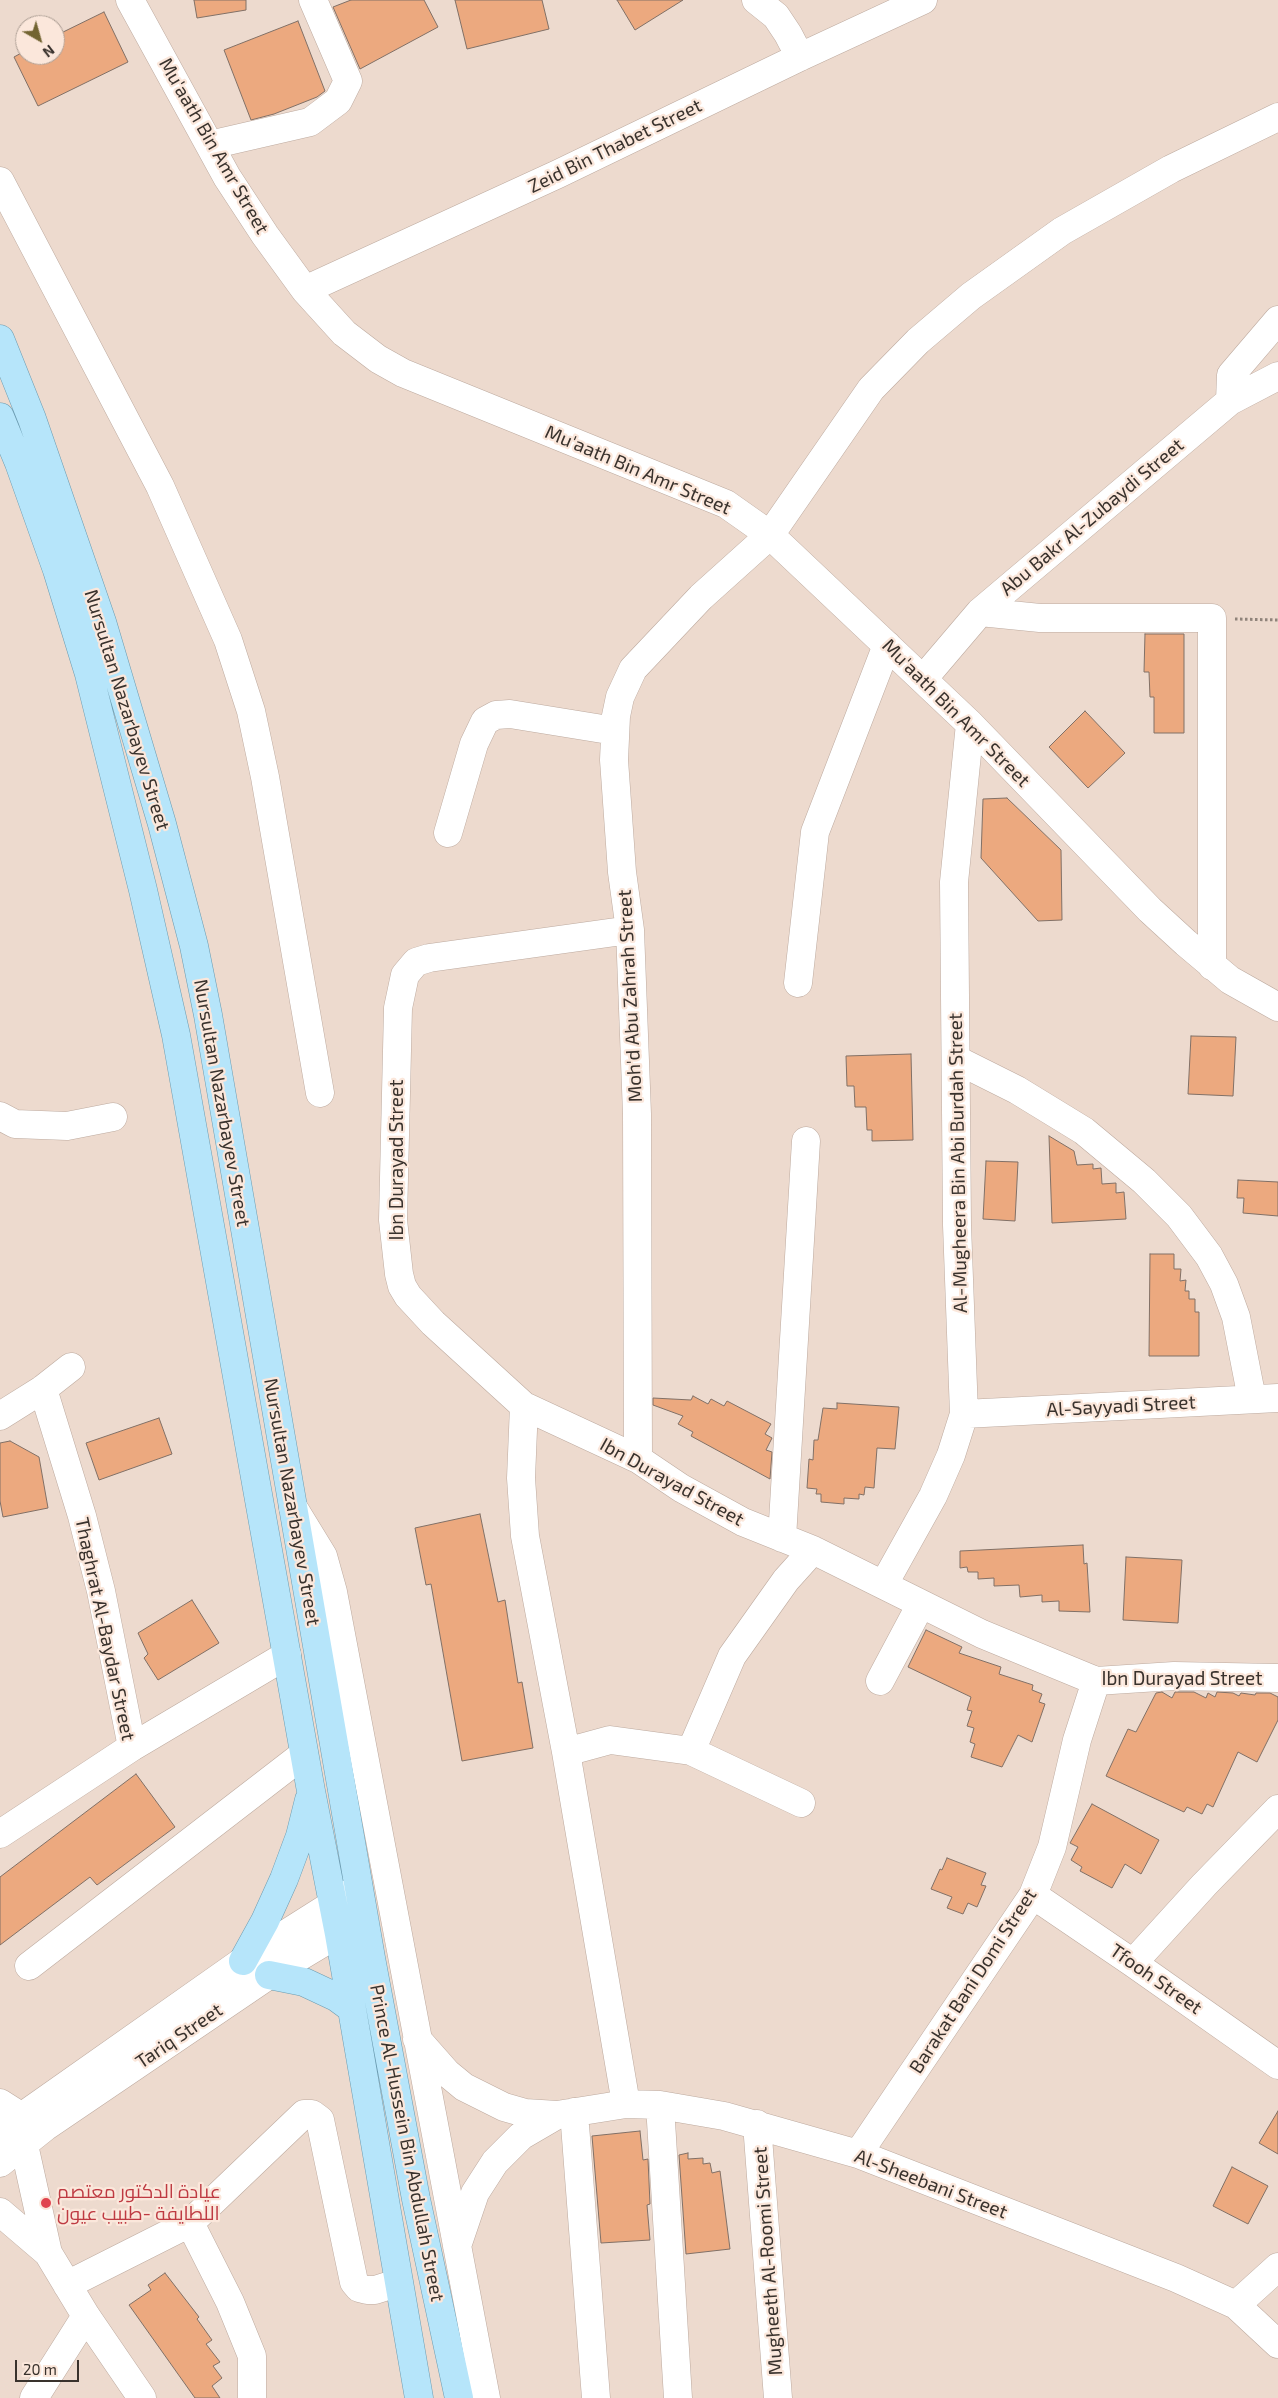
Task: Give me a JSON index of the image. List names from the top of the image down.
{
  "streets": {
    "main road": ["Nursultan Nazarbayev Street", "Prince Al-Hussein Bin Abdullah Street"],
    "street": [
      "Mu'aath Bin Amr Street",
      "Zeid Bin Thabet Street",
      "Abu Bakr Al-Zubaydi Street",
      "Moh'd Abu Zahrah Street",
      "Ibn Durayad Street",
      "Al-Mugheera Bin Abi Burdah Street",
      "Al-Sayyadi Street",
      "Thaghrat Al-Baydar Street",
      "Tfooh Street",
      "Barakat Bani Domi Street",
      "Tariq Street",
      "Al-Sheebani Street",
      "Mugheeth Al-Roomi Street"
    ]
  },
  "crossings": [
    ["Mu'aath Bin Amr Street", "Zeid Bin Thabet Street"],
    ["Mu'aath Bin Amr Street", "Abu Bakr Al-Zubaydi Street"],
    ["Mu'aath Bin Amr Street", "Moh'd Abu Zahrah Street"],
    ["Mu'aath Bin Amr Street", "Al-Mugheera Bin Abi Burdah Street"],
    ["Nursultan Nazarbayev Street", "Tariq Street"],
    ["Nursultan Nazarbayev Street", "Prince Al-Hussein Bin Abdullah Street"],
    ["Moh'd Abu Zahrah Street", "Ibn Durayad Street"],
    ["Ibn Durayad Street", "Al-Mugheera Bin Abi Burdah Street"],
    ["Ibn Durayad Street", "Barakat Bani Domi Street"],
    ["Al-Mugheera Bin Abi Burdah Street", "Al-Sayyadi Street"],
    ["Tfooh Street", "Barakat Bani Domi Street"],
    ["Barakat Bani Domi Street", "Al-Sheebani Street"],
    ["Tariq Street", "Prince Al-Hussein Bin Abdullah Street"],
    ["Al-Sheebani Street", "Mugheeth Al-Roomi Street"]
  ],
  "places": ["عيادة الدكتور معتصم اللطايفة -طبيب عيون"],
  "scale_bar": "20 m",
  "north": "bottom right"
}
